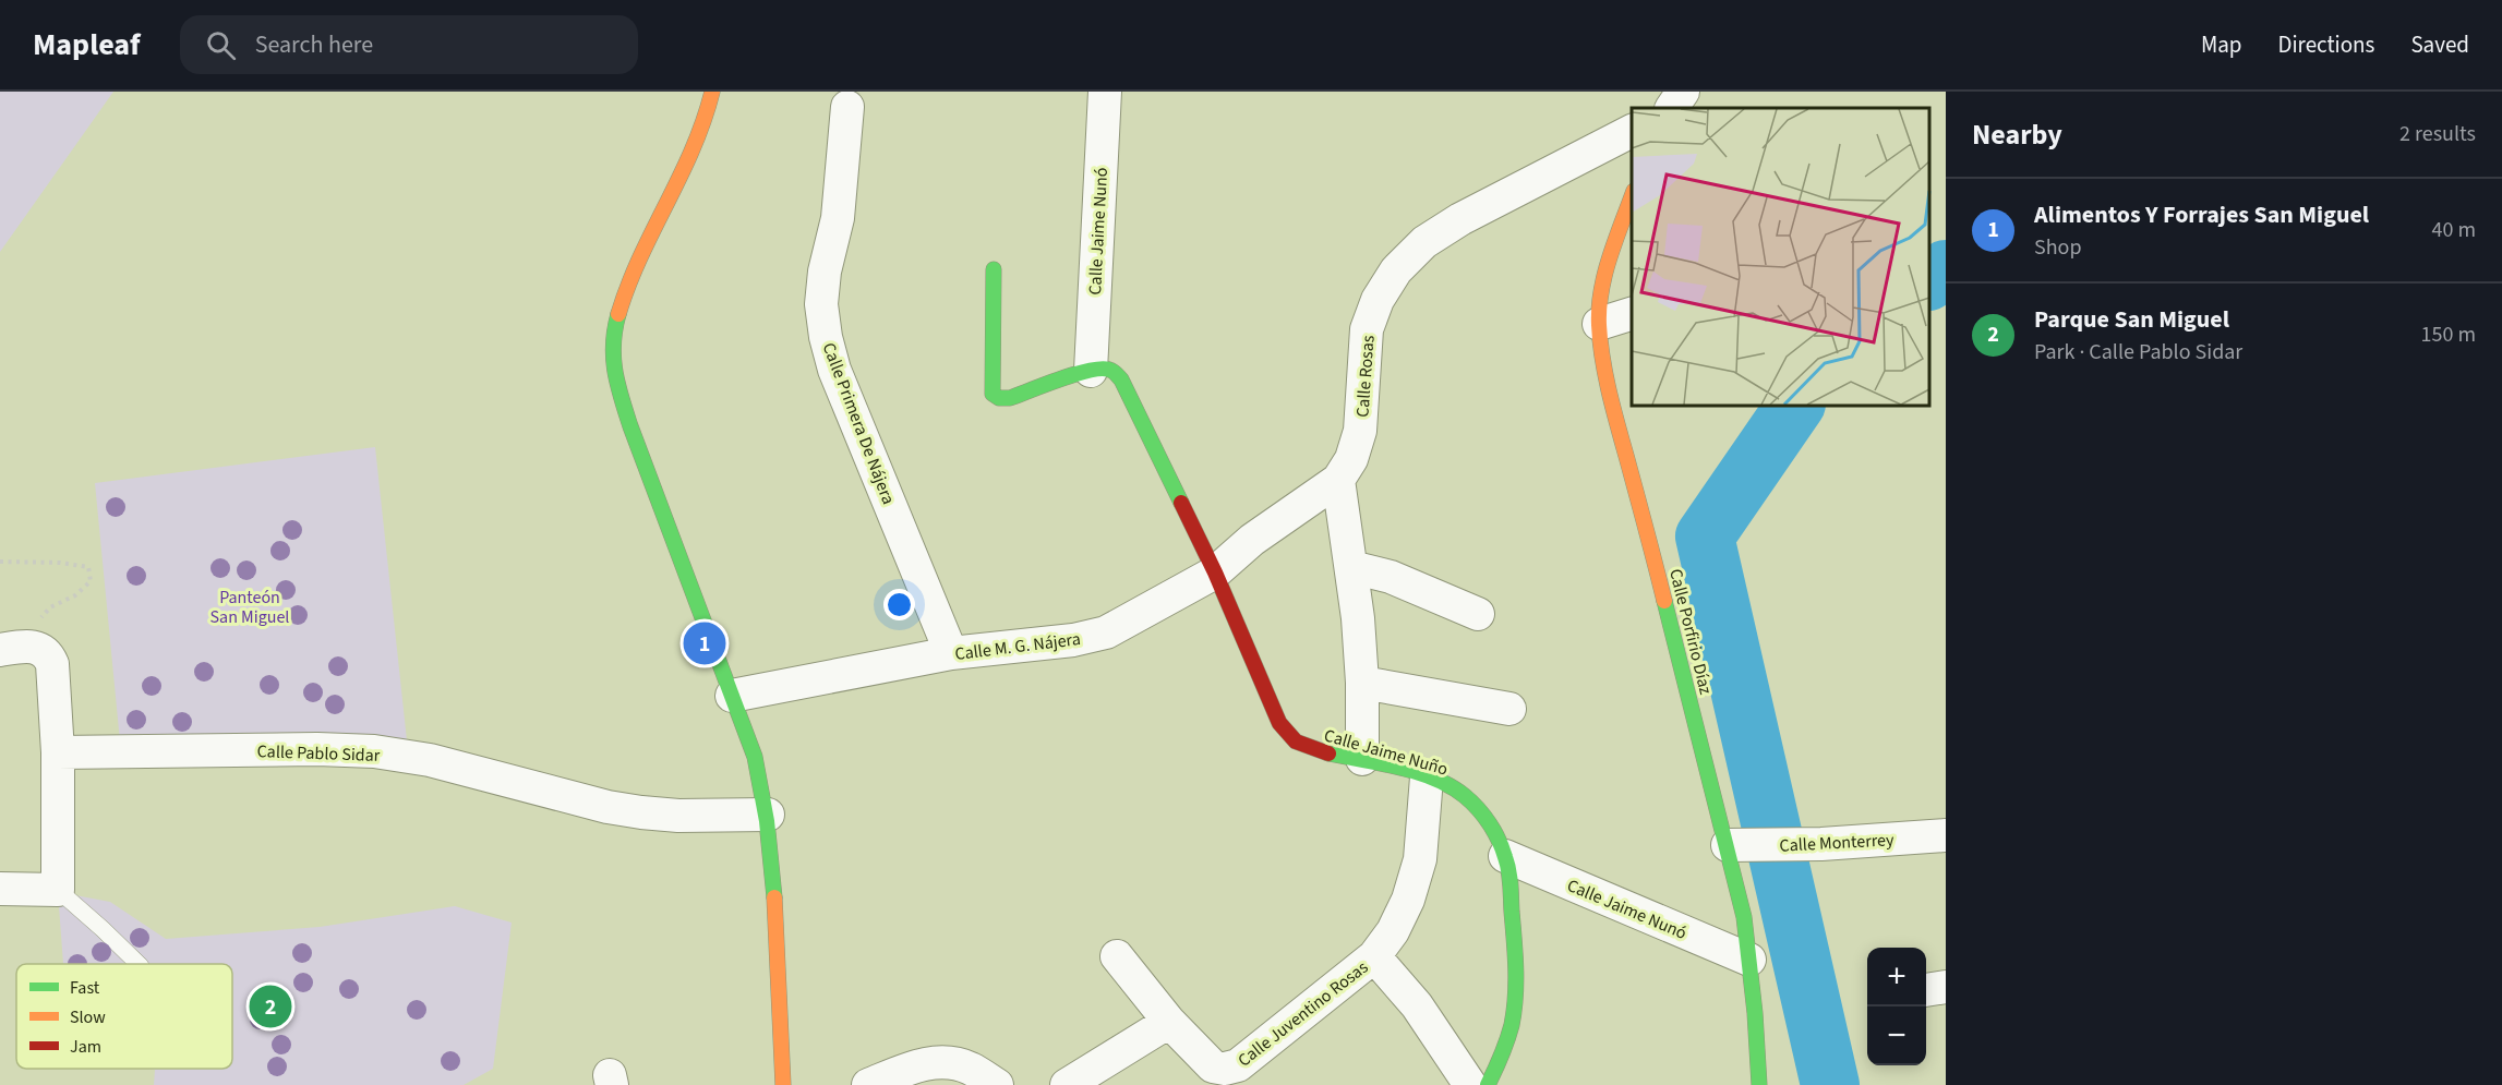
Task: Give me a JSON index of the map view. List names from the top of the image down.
{
  "streets": {
    "street": [
      "Calle Jaime Nunó",
      "Calle Rosas",
      "Calle Primera De Nájera",
      "Calle Porfirio Díaz",
      "Calle M. G. Nájera",
      "Calle Jaime Nuño",
      "Calle Pablo Sidar",
      "Calle Monterrey",
      "Calle Juventino Rosas"
    ]
  },
  "crossings": [
    ["Calle Jaime Nunó", "Calle Porfirio Díaz"],
    ["Calle Jaime Nunó", "Calle Jaime Nuño"],
    ["Calle Rosas", "Calle M. G. Nájera"],
    ["Calle Primera De Nájera", "Calle M. G. Nájera"],
    ["Calle Porfirio Díaz", "Calle Monterrey"],
    ["Calle M. G. Nájera", "Calle Jaime Nuño"],
    ["Calle Jaime Nuño", "Calle Juventino Rosas"]
  ],
  "parks": ["Panteón San Miguel"],
  "legend": ["Fast", "Slow", "Jam"],
  "page": {
    "header": "Mapleaf",
    "search": "Search here",
    "nav": ["Map", "Directions", "Saved"],
    "heading": ["Nearby", "2 results"],
    "list": [
      {
        "mark": "1",
        "name": "Alimentos Y Forrajes San Miguel",
        "note": "Shop",
        "value": "40 m"
      },
      {
        "mark": "2",
        "name": "Parque San Miguel",
        "note": "Park · Calle Pablo Sidar",
        "value": "150 m"
      }
    ],
    "pins": ["1", "2"],
    "map_buttons": ["+", "−"]
  }
}
